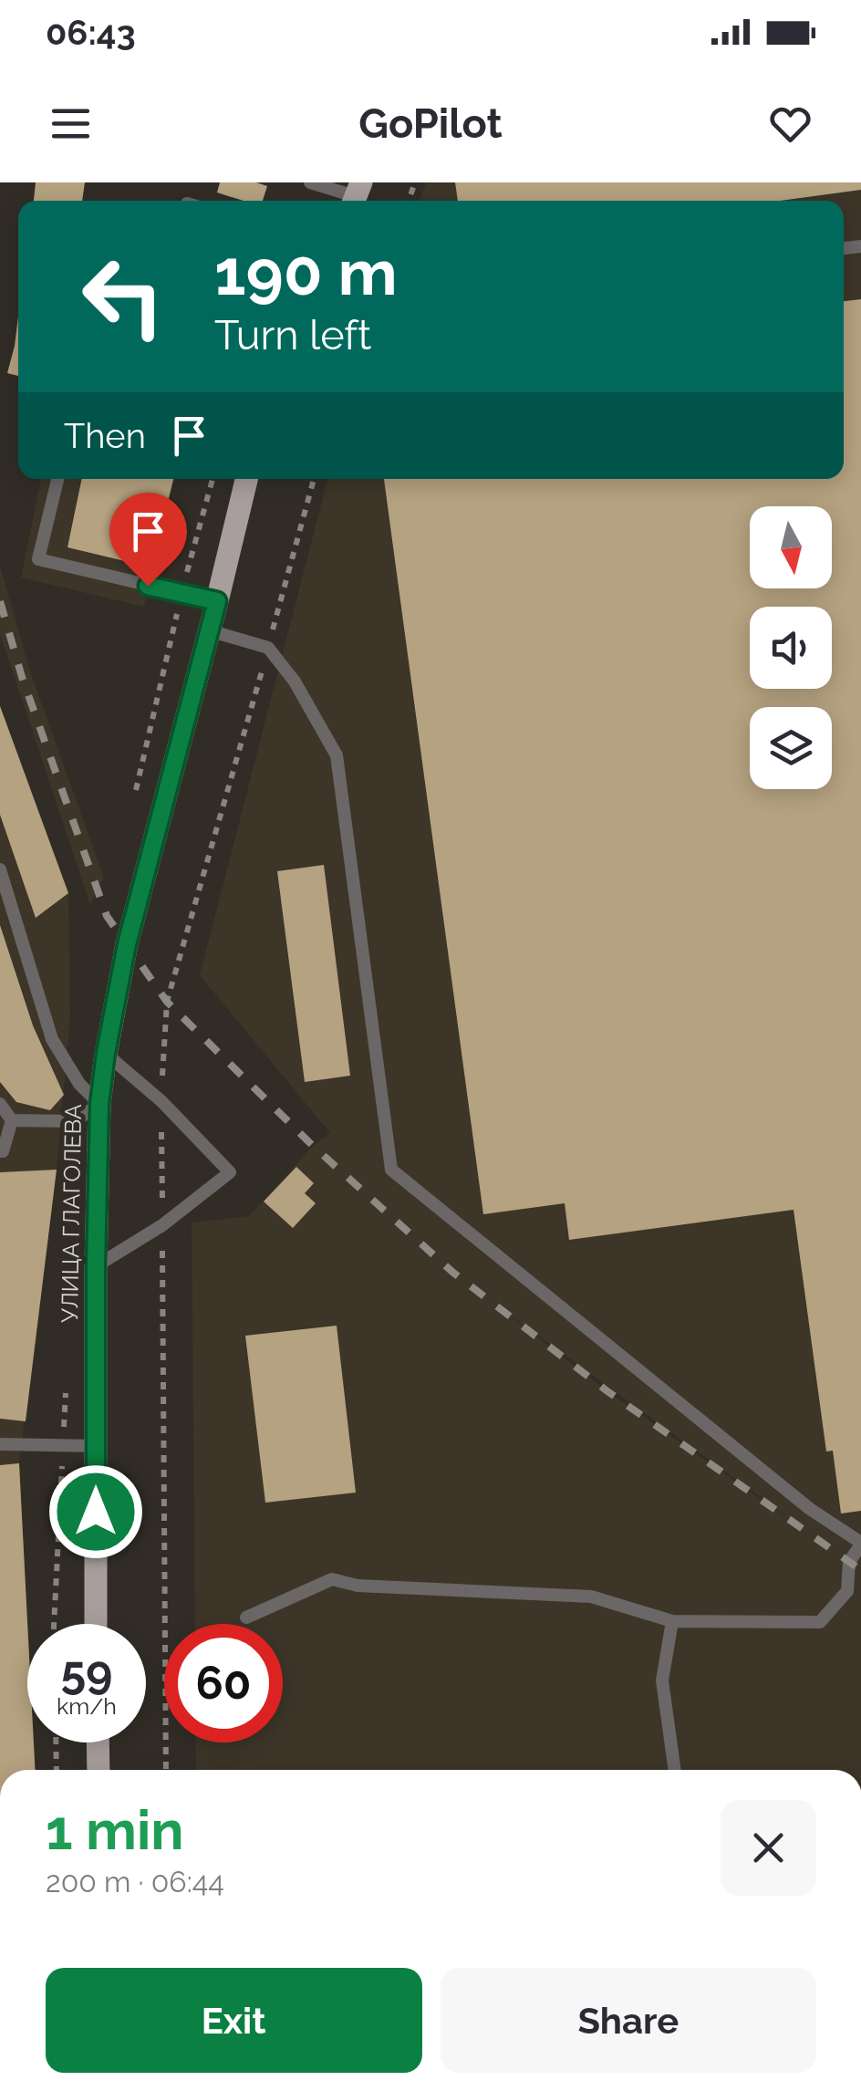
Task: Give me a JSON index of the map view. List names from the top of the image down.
{
  "streets": {
    "main road": ["УЛИЦА ГЛАГОЛЕВА"]
  },
  "north": "bottom",
  "page": {
    "status": "06:43",
    "header": "GoPilot",
    "turn": ["190 m", "Turn left"],
    "then": "Then",
    "speed": "59 km/h",
    "limit": "60",
    "heading": ["1 min", "200 m · 06:44"],
    "buttons": ["Exit", "Share"]
  }
}
